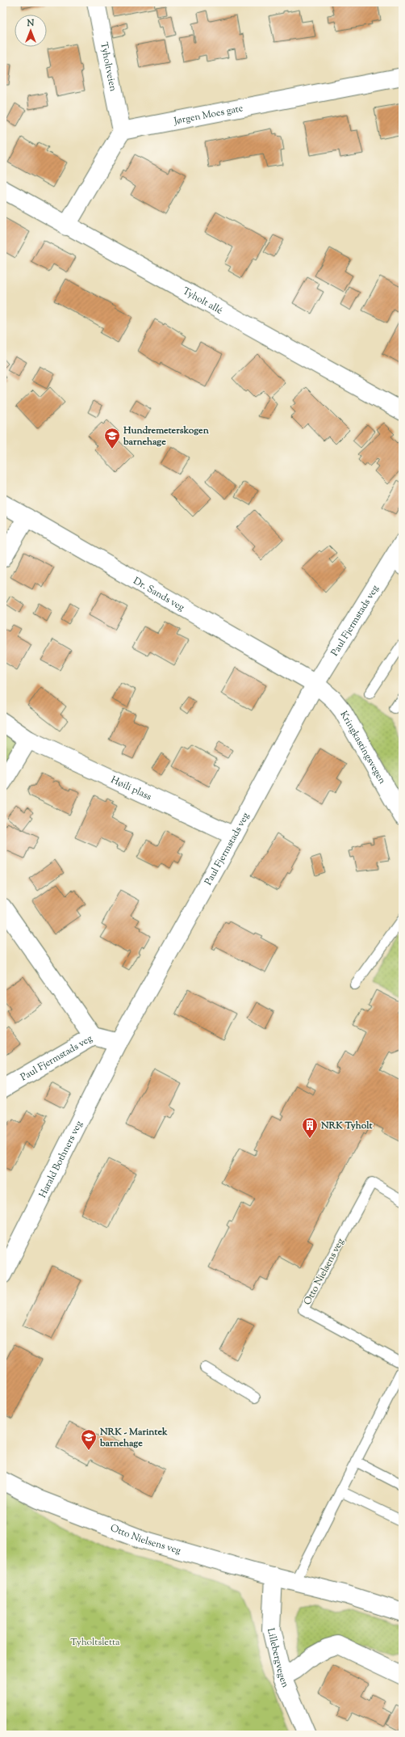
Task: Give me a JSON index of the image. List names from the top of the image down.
{
  "streets": {
    "street": [
      "Tyholtveien",
      "Jørgen Moes gate",
      "Tyholt allé",
      "Dr. Sands veg",
      "Paul Fjermstads veg",
      "Kringkastingsvegen",
      "Høili plass",
      "Harald Bothners veg",
      "Otto Nielsens veg",
      "Lillebergvegen"
    ]
  },
  "crossings": [
    ["Tyholtveien", "Jørgen Moes gate"],
    ["Dr. Sands veg", "Paul Fjermstads veg"],
    ["Dr. Sands veg", "Kringkastingsvegen"],
    ["Paul Fjermstads veg", "Kringkastingsvegen"],
    ["Paul Fjermstads veg", "Høili plass"],
    ["Paul Fjermstads veg", "Harald Bothners veg"],
    ["Otto Nielsens veg", "Lillebergvegen"]
  ],
  "parks": ["Tyholtsletta"],
  "places": {
    "school or university": ["Hundremeterskogen barnehage", "NRK - Marintek barnehage"],
    "building": ["NRK Tyholt"]
  },
  "north": "top"
}
